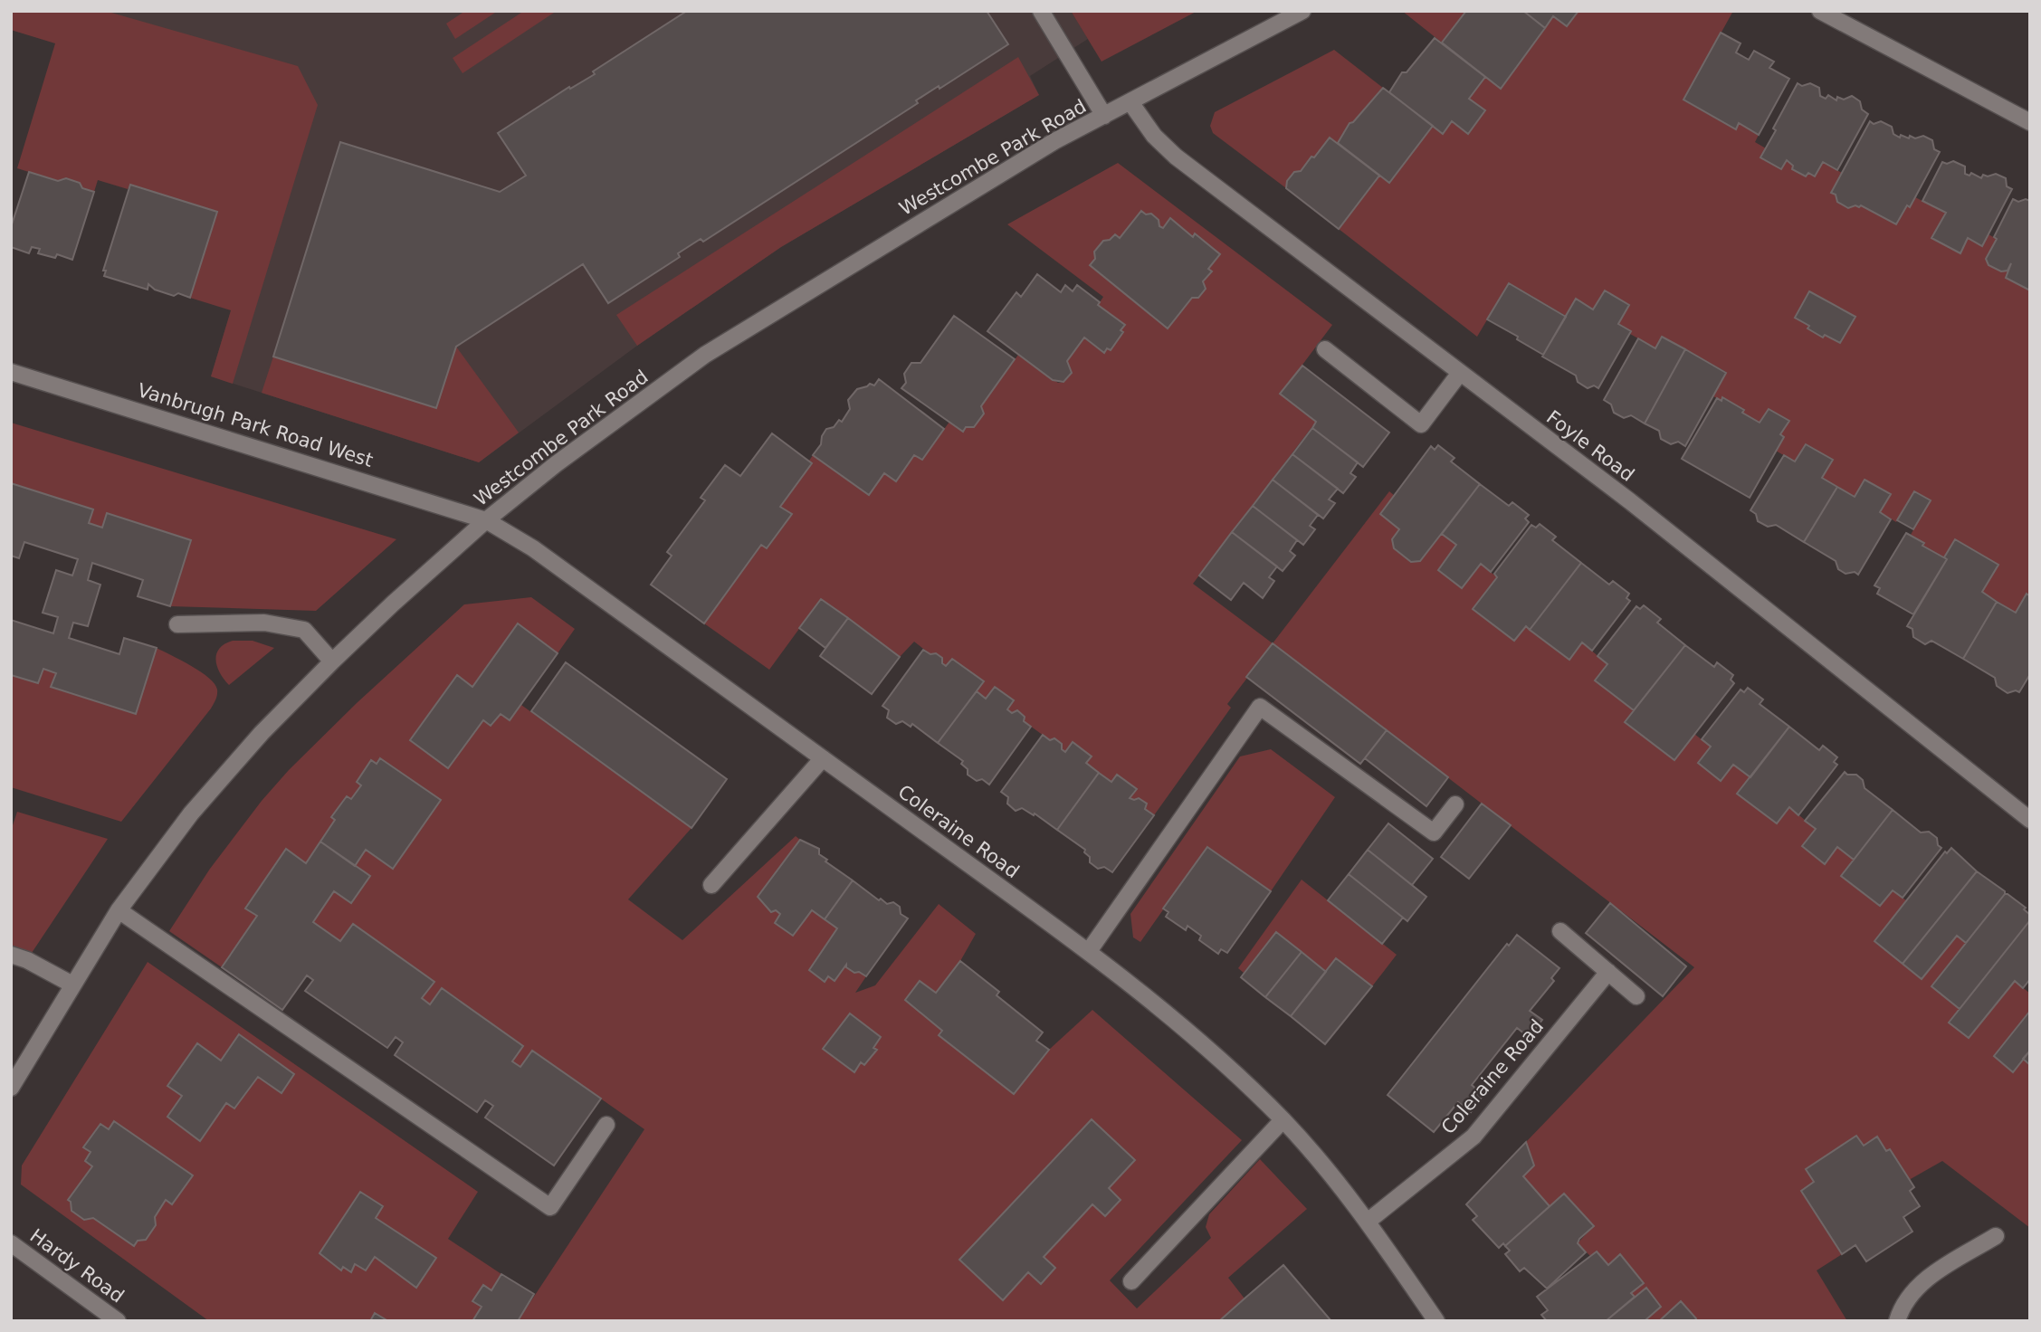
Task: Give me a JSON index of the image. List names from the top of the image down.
{
  "streets": {
    "street": [
      "Westcombe Park Road",
      "Vanbrugh Park Road West",
      "Foyle Road",
      "Coleraine Road",
      "Hardy Road"
    ]
  },
  "crossings": [
    ["Westcombe Park Road", "Vanbrugh Park Road West"],
    ["Westcombe Park Road", "Foyle Road"],
    ["Westcombe Park Road", "Coleraine Road"],
    ["Vanbrugh Park Road West", "Coleraine Road"]
  ]
}
